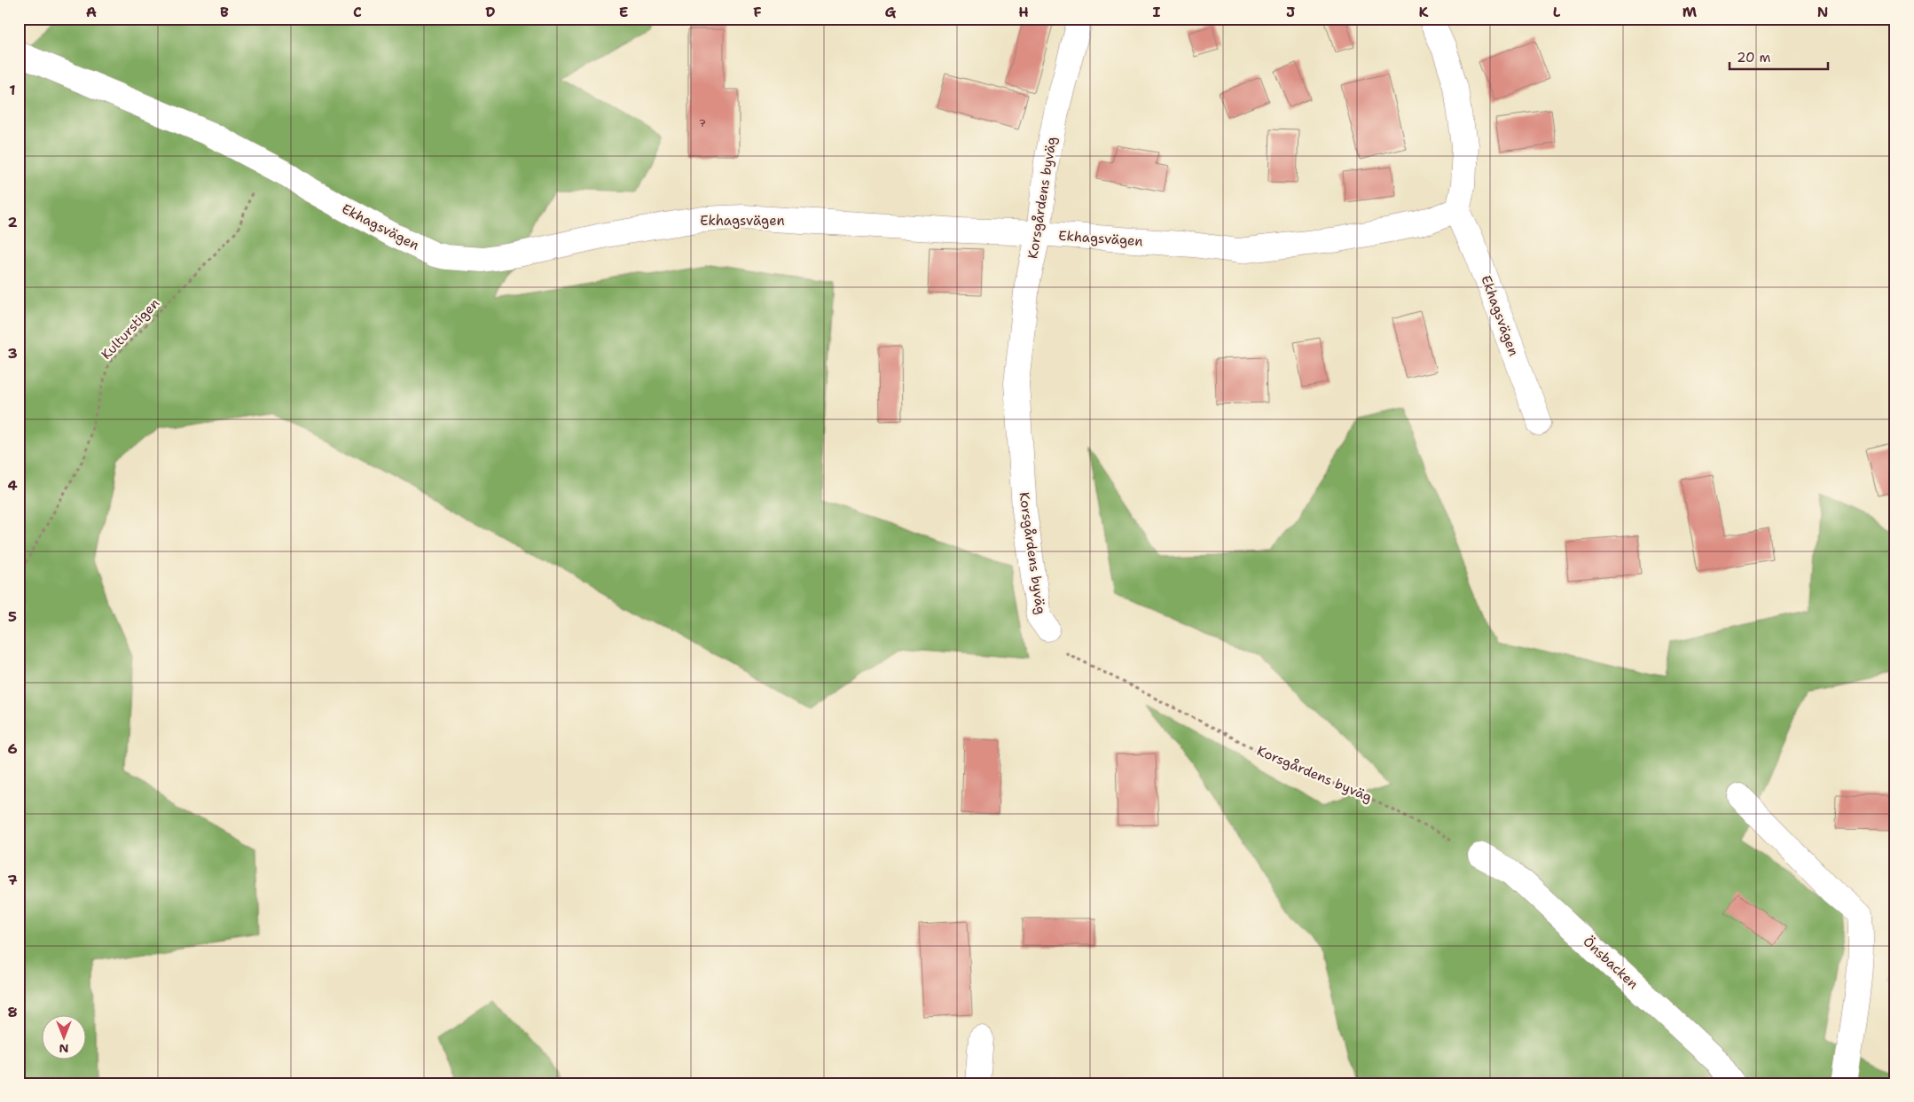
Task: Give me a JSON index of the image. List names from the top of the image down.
{
  "streets": {
    "street": ["Korsgårdens byväg", "Ekhagsvägen", "Önsbacken"],
    "path": ["Kulturstigen"]
  },
  "crossings": [
    ["Korsgårdens byväg", "Ekhagsvägen"],
    ["Korsgårdens byväg", "Önsbacken"],
    ["Ekhagsvägen", "Kulturstigen"]
  ],
  "house_numbers": ["7"],
  "scale_bar": "20 m",
  "north": "bottom",
  "grid": {
    "columns": [
      "A",
      "B",
      "C",
      "D",
      "E",
      "F",
      "G",
      "H",
      "I",
      "J",
      "K",
      "L",
      "M",
      "N"
    ],
    "rows": [
      "1",
      "2",
      "3",
      "4",
      "5",
      "6",
      "7",
      "8"
    ]
  }
}
